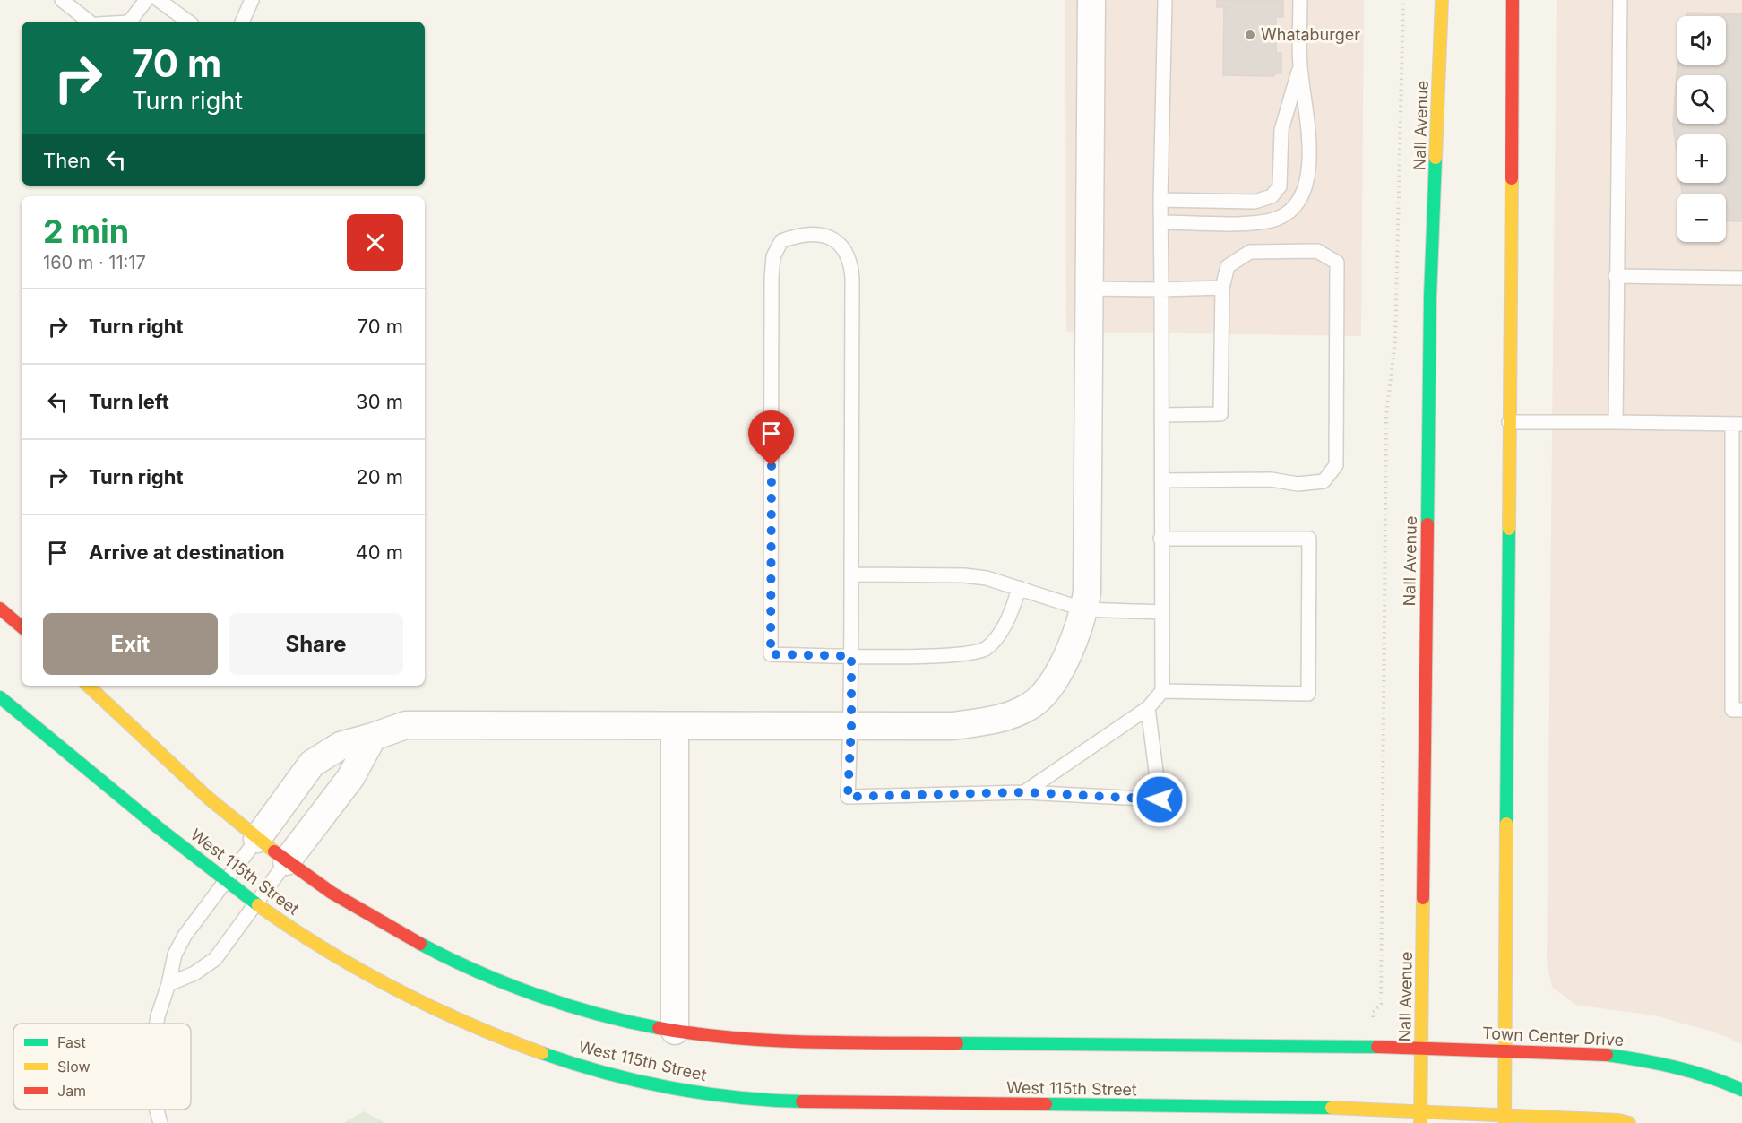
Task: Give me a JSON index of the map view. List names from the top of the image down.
{
  "streets": {
    "street": ["Nall Avenue", "West 115th Street", "Town Center Drive"]
  },
  "crossings": [
    ["Nall Avenue", "West 115th Street"],
    ["Nall Avenue", "Town Center Drive"],
    ["West 115th Street", "Town Center Drive"]
  ],
  "places": ["Whataburger"],
  "legend": ["Fast", "Slow", "Jam"],
  "page": {
    "map_buttons": ["+", "−"],
    "turn": ["70 m", "Turn right"],
    "then": "Then",
    "heading": ["2 min", "160 m · 11:17"],
    "list": [
      {
        "name": "Turn right",
        "value": "70 m"
      },
      {
        "name": "Turn left",
        "value": "30 m"
      },
      {
        "name": "Turn right",
        "value": "20 m"
      },
      {
        "name": "Arrive at destination",
        "value": "40 m"
      }
    ],
    "buttons": ["Exit", "Share"]
  }
}
